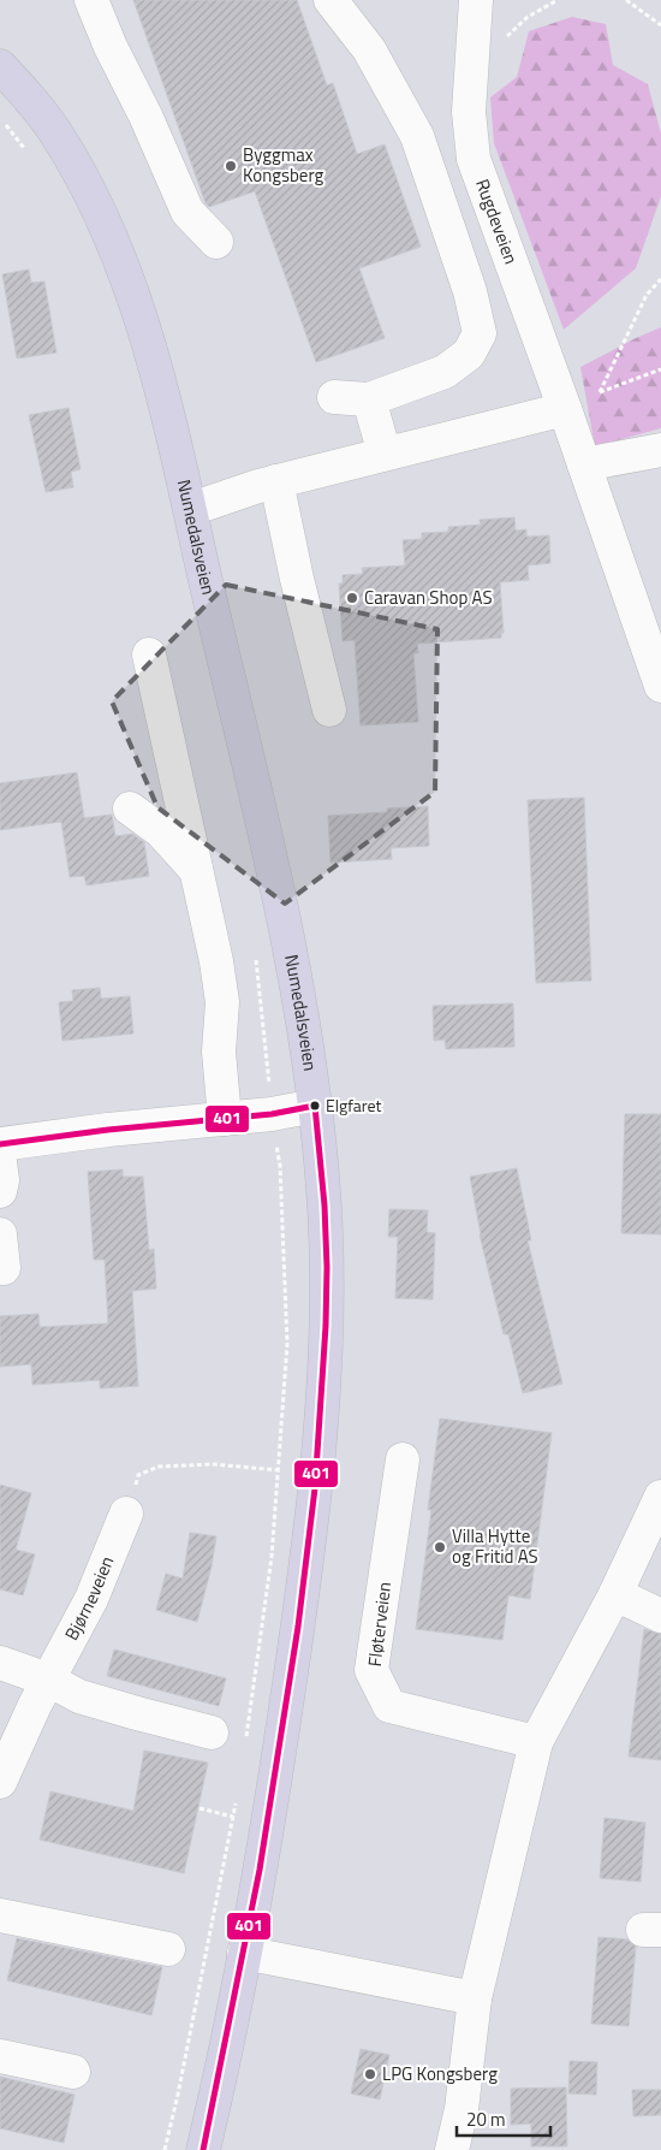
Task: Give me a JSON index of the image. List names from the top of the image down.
{
  "streets": {
    "main road": ["Numedalsveien"],
    "street": ["Rugdeveien", "Bjørneveien", "Fløterveien"]
  },
  "places": [
    "Byggmax Kongsberg",
    "Caravan Shop AS",
    "Elgfaret",
    "Villa Hytte og Fritid AS",
    "LPG Kongsberg"
  ],
  "lines": ["transit line 401"],
  "scale_bar": "20 m"
}
